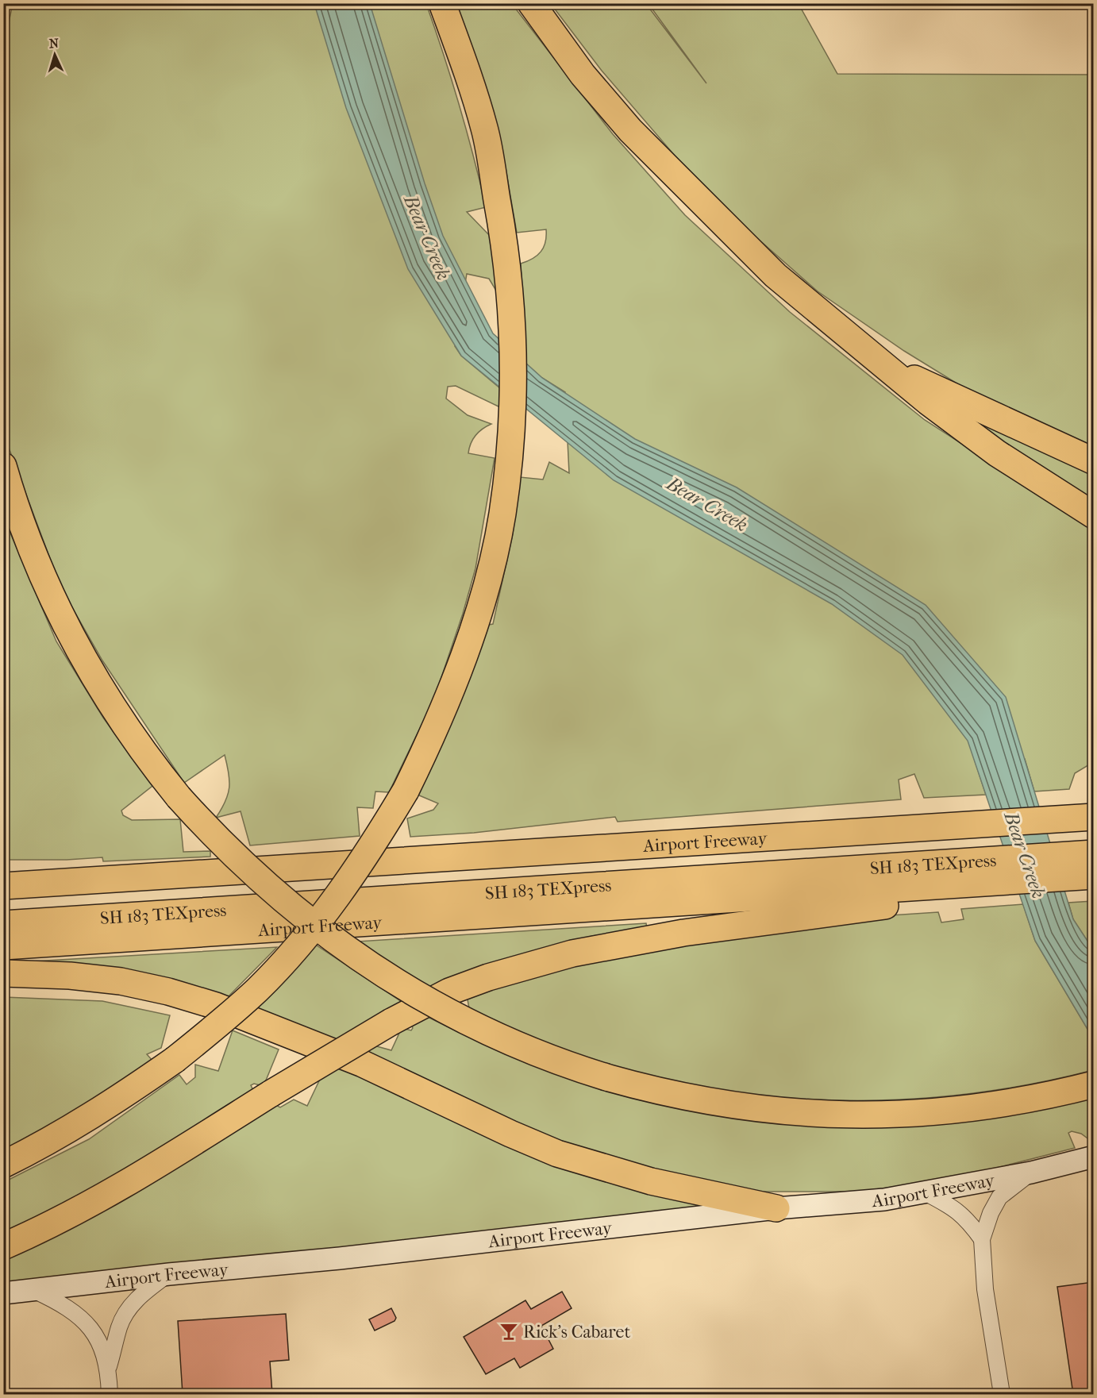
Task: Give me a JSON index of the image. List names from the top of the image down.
{
  "streets": {
    "highway": ["Airport Freeway", "SH 183 TEXpress"]
  },
  "crossings": [
    ["Airport Freeway", "SH 183 TEXpress"]
  ],
  "water": ["Bear Creek"],
  "places": {
    "bar": ["Rick's Cabaret"]
  },
  "north": "top"
}
